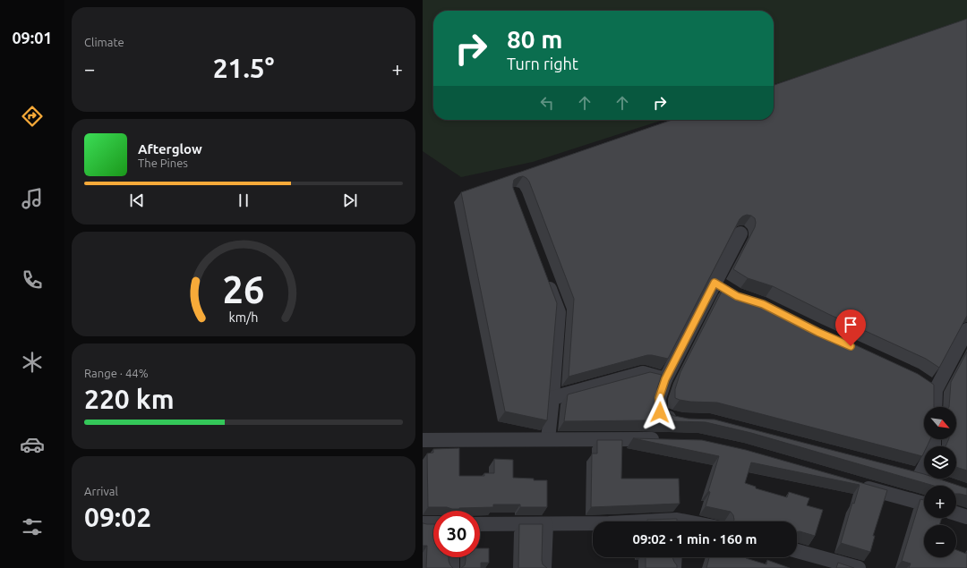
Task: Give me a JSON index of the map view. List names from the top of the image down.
{
  "north": "bottom right",
  "page": {
    "tabs": "09:01",
    "tile": [
      "Climate",
      ["Range · 44%", "220 km"],
      ["Arrival", "09:02"]
    ],
    "turn": ["80 m", "Turn right"],
    "heat": ["−", "21.5°", "+"],
    "song": ["Afterglow", "The Pines"],
    "map_buttons": ["+", "−"],
    "limit": "30",
    "trip": "09:02 · 1 min · 160 m",
    "gauge": ["26", "km/h"]
  }
}
